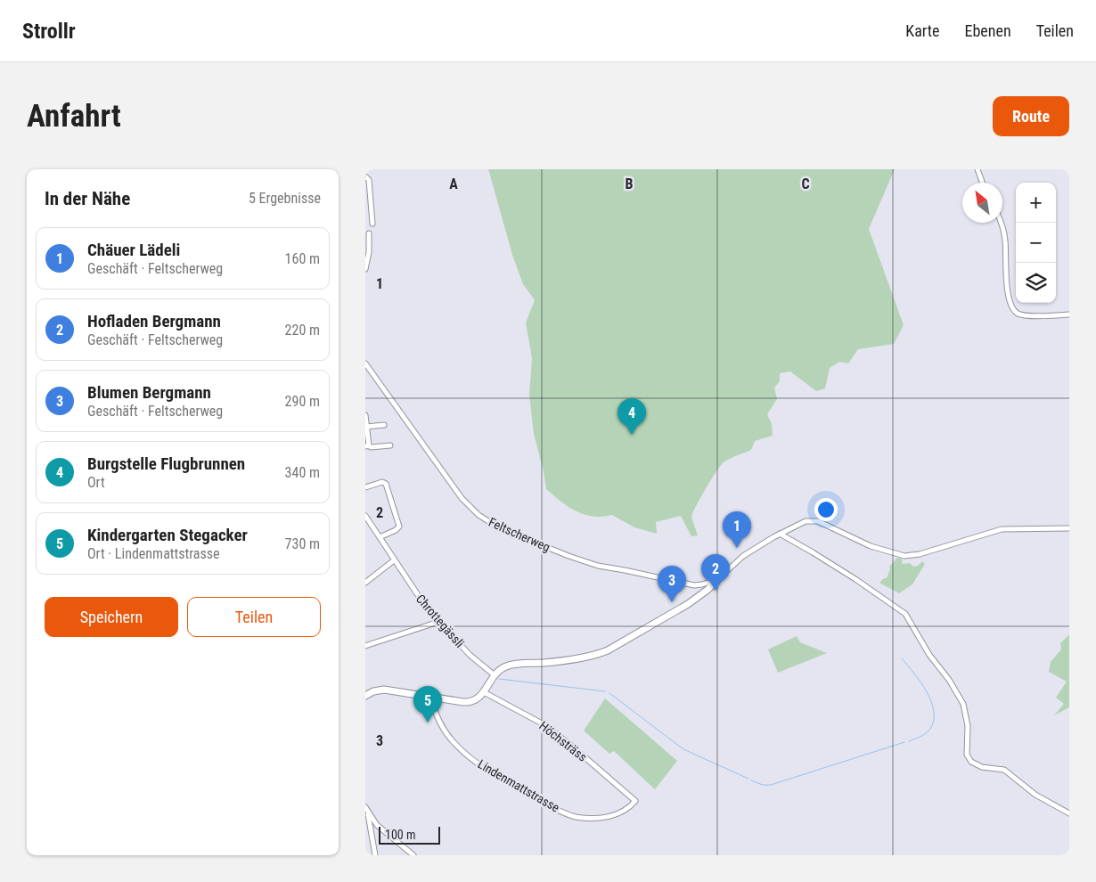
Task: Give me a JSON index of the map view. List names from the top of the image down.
{
  "streets": {
    "street": [
      "Feltscherweg",
      "Chrottegässli",
      "Höchsträss",
      "Lindenmattstrasse"
    ]
  },
  "crossings": [
    ["Höchsträss", "Lindenmattstrasse"]
  ],
  "scale_bar": "100 m",
  "north": "top left",
  "page": {
    "header": "Strollr",
    "nav": ["Karte", "Ebenen", "Teilen"],
    "buttons": [
      "Route",
      ["Speichern", "Teilen"]
    ],
    "title": "Anfahrt",
    "heading": ["In der Nähe", "5 Ergebnisse"],
    "map_buttons": ["+", "−"],
    "list": [
      {
        "mark": "1",
        "name": "Chäuer Lädeli",
        "note": "Geschäft · Feltscherweg",
        "value": "160 m"
      },
      {
        "mark": "2",
        "name": "Hofladen Bergmann",
        "note": "Geschäft · Feltscherweg",
        "value": "220 m"
      },
      {
        "mark": "3",
        "name": "Blumen Bergmann",
        "note": "Geschäft · Feltscherweg",
        "value": "290 m"
      },
      {
        "mark": "4",
        "name": "Burgstelle Flugbrunnen",
        "note": "Ort",
        "value": "340 m"
      },
      {
        "mark": "5",
        "name": "Kindergarten Stegacker",
        "note": "Ort · Lindenmattstrasse",
        "value": "730 m"
      }
    ],
    "pins": [
      "4",
      "1",
      "2",
      "3",
      "5"
    ],
    "scale": "100 m"
  },
  "grid": {
    "columns": ["A", "B", "C"],
    "rows": ["1", "2", "3"]
  }
}
